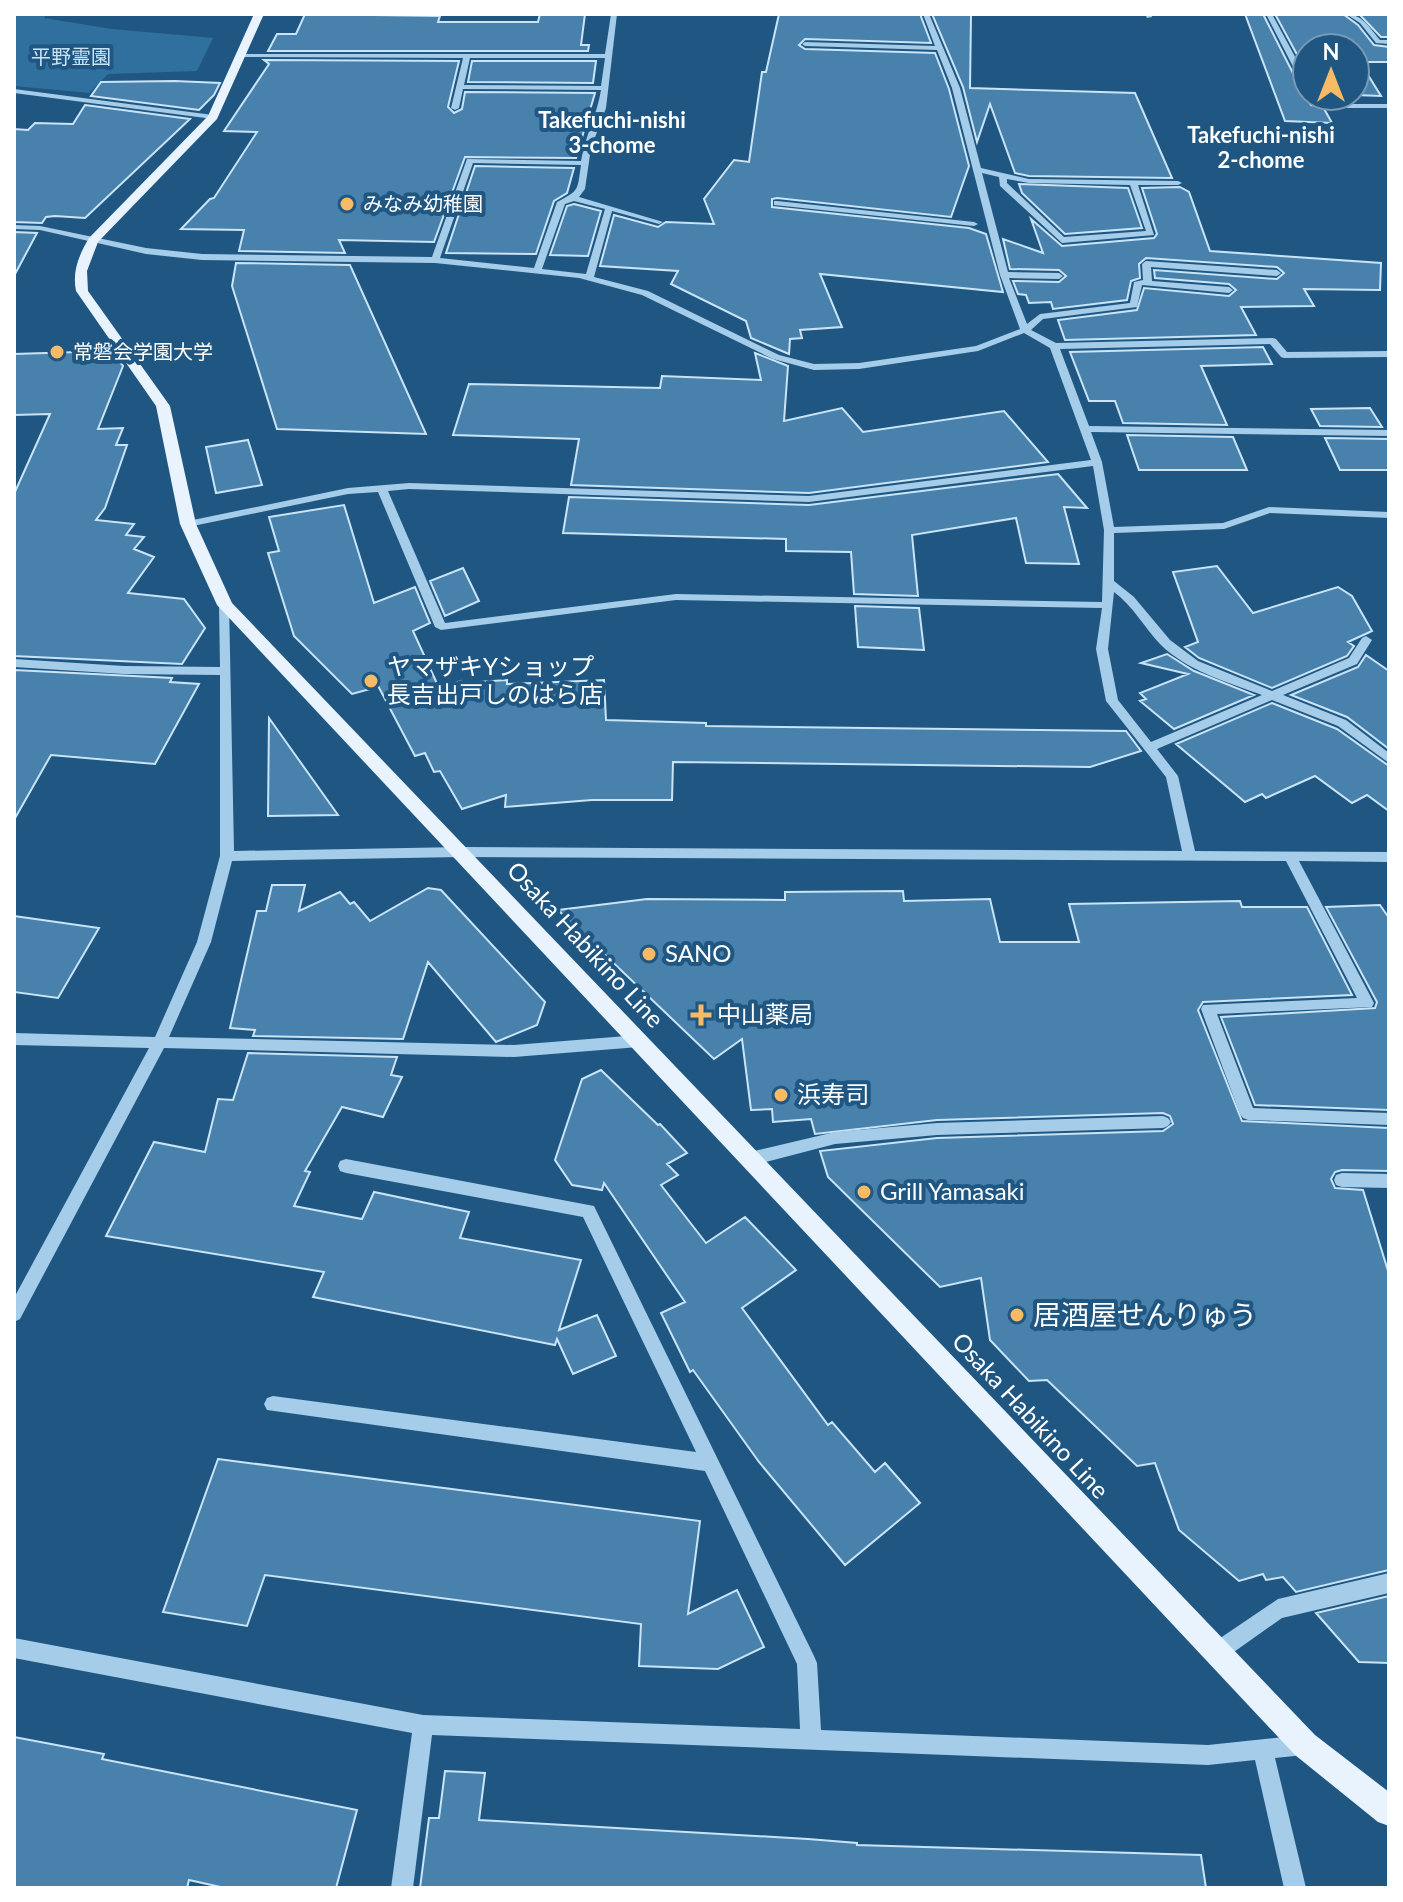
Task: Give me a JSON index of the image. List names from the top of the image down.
{
  "streets": {
    "main road": ["Osaka Habikino Line"]
  },
  "districts": ["Takefuchi-nishi 3-chome", "Takefuchi-nishi 2-chome"],
  "parks": ["平野霊園"],
  "places": {
    "other": [
      "みなみ幼稚園",
      "常磐会学園大学",
      "ヤマザキYショップ 長吉出戸しのはら店",
      "SANO",
      "浜寿司",
      "Grill Yamasaki",
      "居酒屋せんりゅう"
    ],
    "health": ["中山薬局"]
  },
  "north": "top"
}
